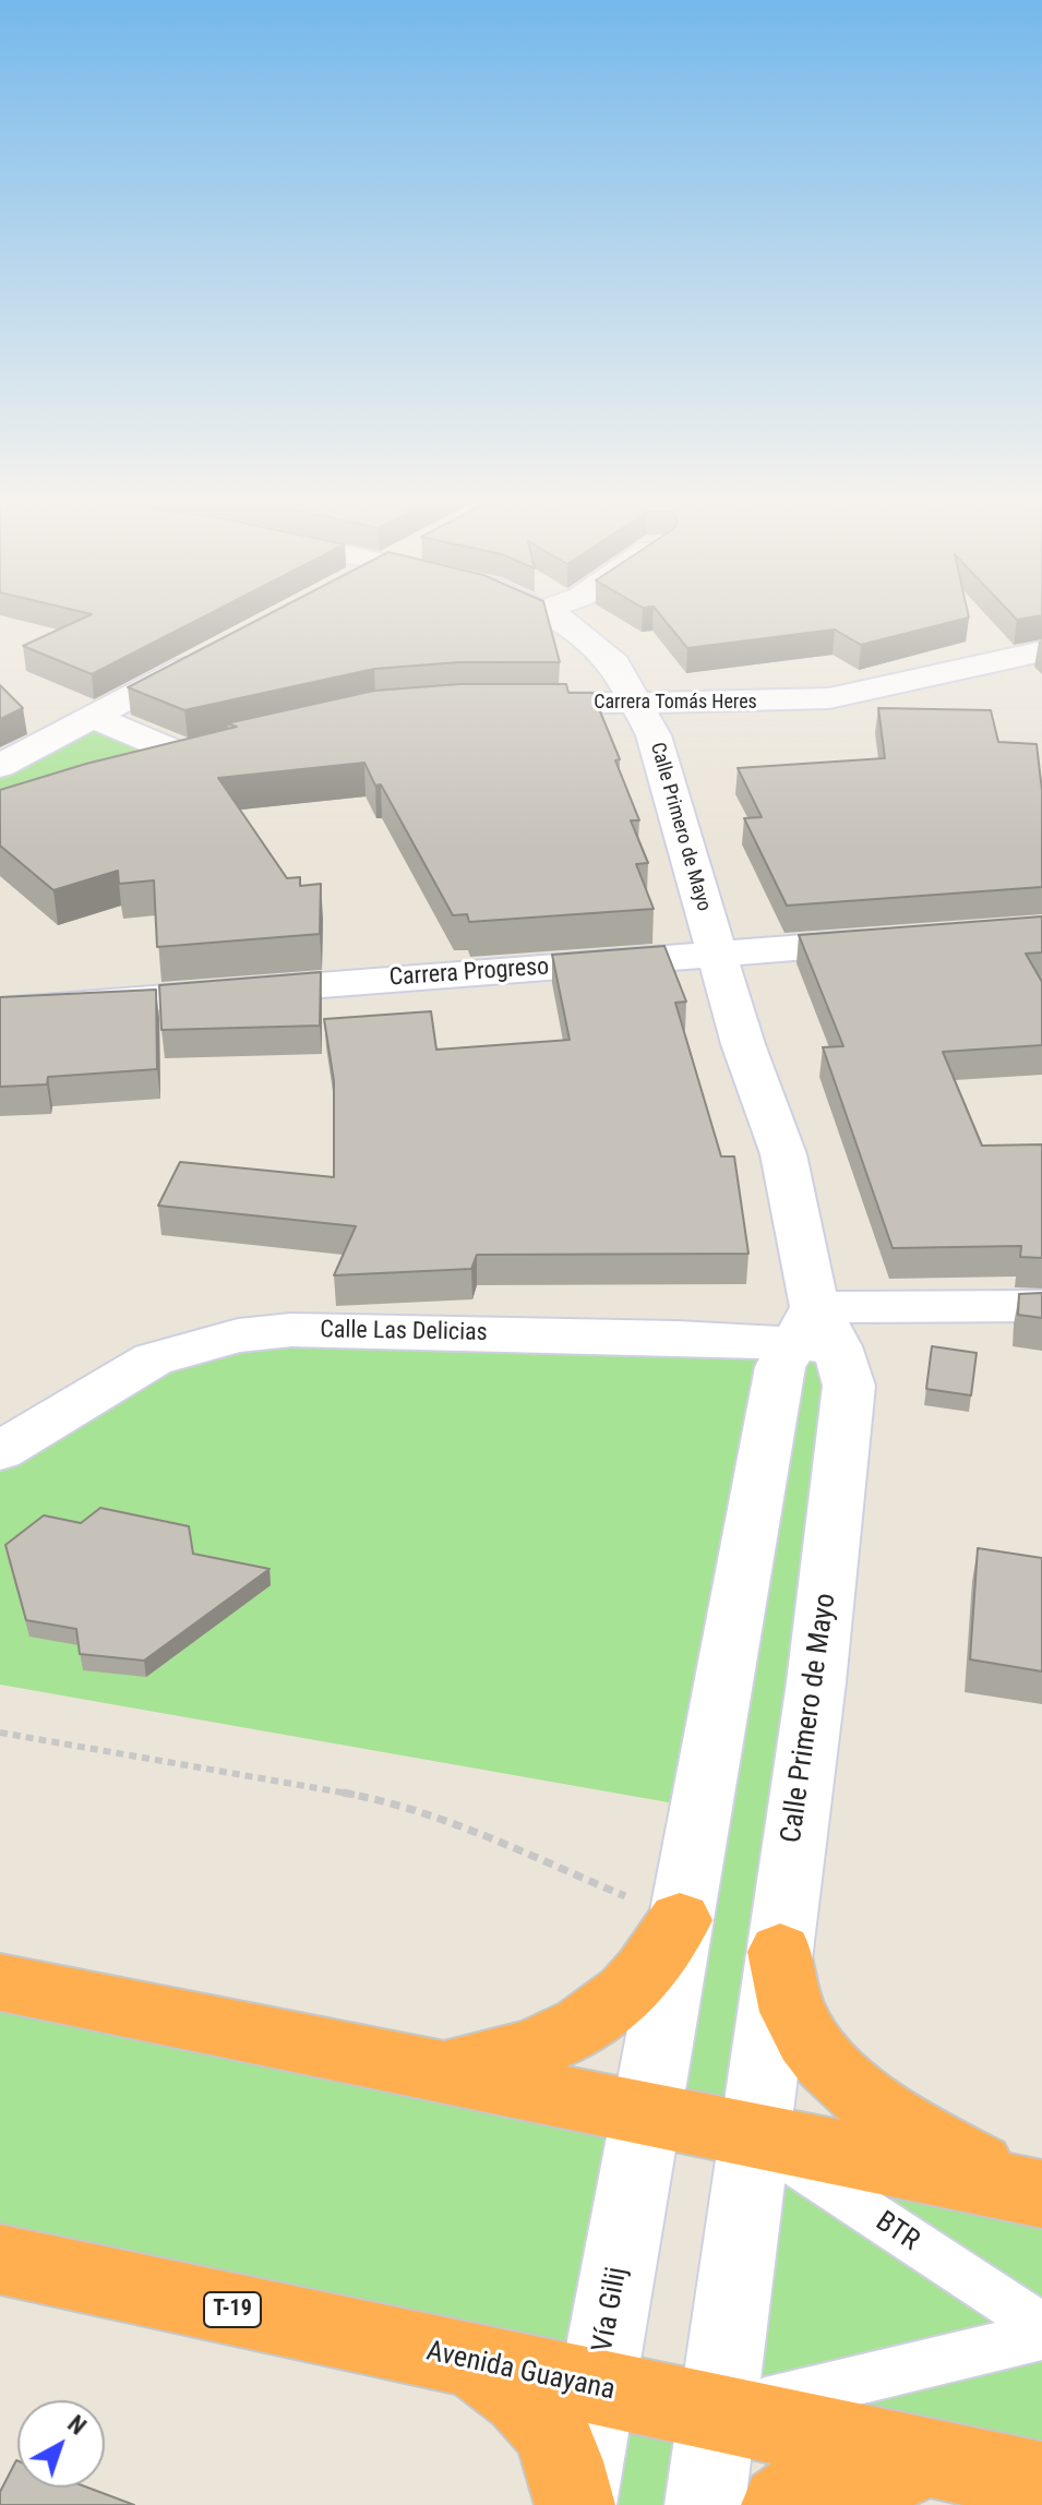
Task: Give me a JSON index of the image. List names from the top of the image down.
{
  "streets": {
    "highway": ["T-19", "Avenida Guayana"],
    "street": [
      "Carrera Tomás Heres",
      "Calle Primero de Mayo",
      "Carrera Progreso",
      "Calle Las Delicias",
      "Vía Gilij"
    ],
    "lane": ["BTR"]
  },
  "crossings": [
    ["Carrera Tomás Heres", "Calle Primero de Mayo"],
    ["Calle Primero de Mayo", "Carrera Progreso"],
    ["Calle Primero de Mayo", "Calle Las Delicias"],
    ["Calle Primero de Mayo", "BTR"],
    ["T-19", "Avenida Guayana"],
    ["Vía Gilij", "Avenida Guayana"]
  ],
  "north": "top right"
}
